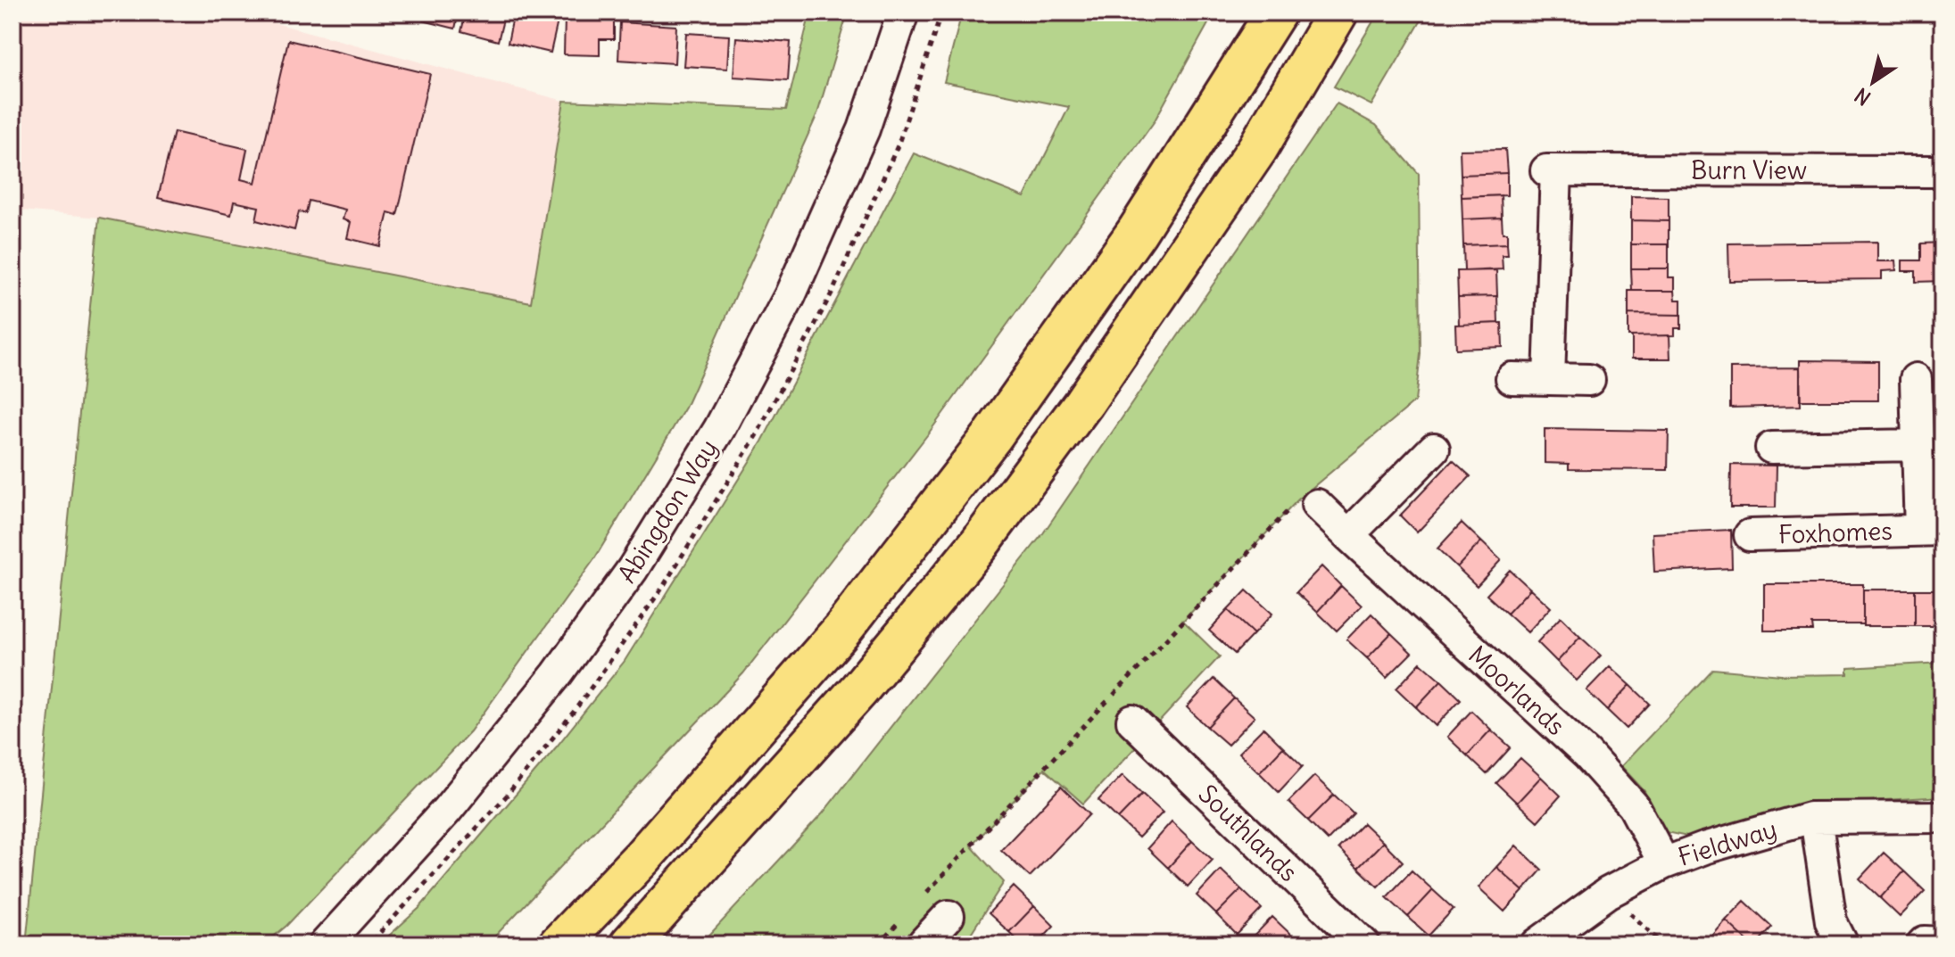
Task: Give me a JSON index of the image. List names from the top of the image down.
{
  "streets": {
    "street": [
      "Burn View",
      "Abingdon Way",
      "Foxhomes",
      "Moorlands",
      "Southlands",
      "Fieldway"
    ]
  },
  "crossings": [
    ["Moorlands", "Fieldway"]
  ],
  "north": "bottom left"
}
